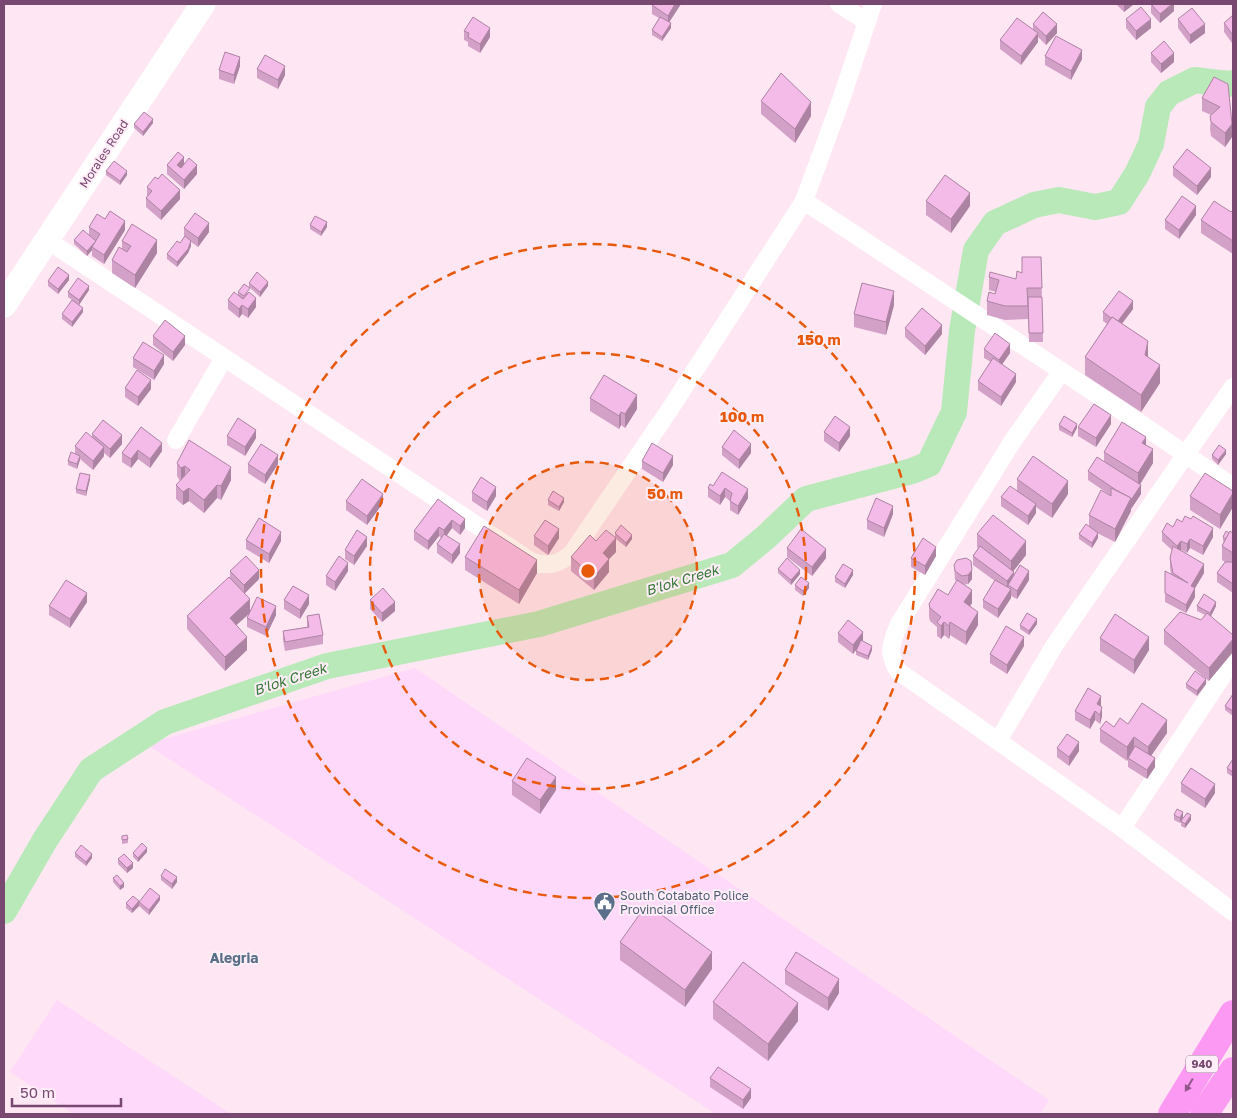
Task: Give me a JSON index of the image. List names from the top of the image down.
{
  "streets": {
    "highway": ["940"],
    "street": ["Morales Road"]
  },
  "districts": ["Alegria"],
  "water": ["B'lok Creek"],
  "places": {
    "public building": ["South Cotabato Police Provincial Office"]
  },
  "scale_bar": "50 m",
  "rings": ["150 m", "100 m", "50 m"]
}
